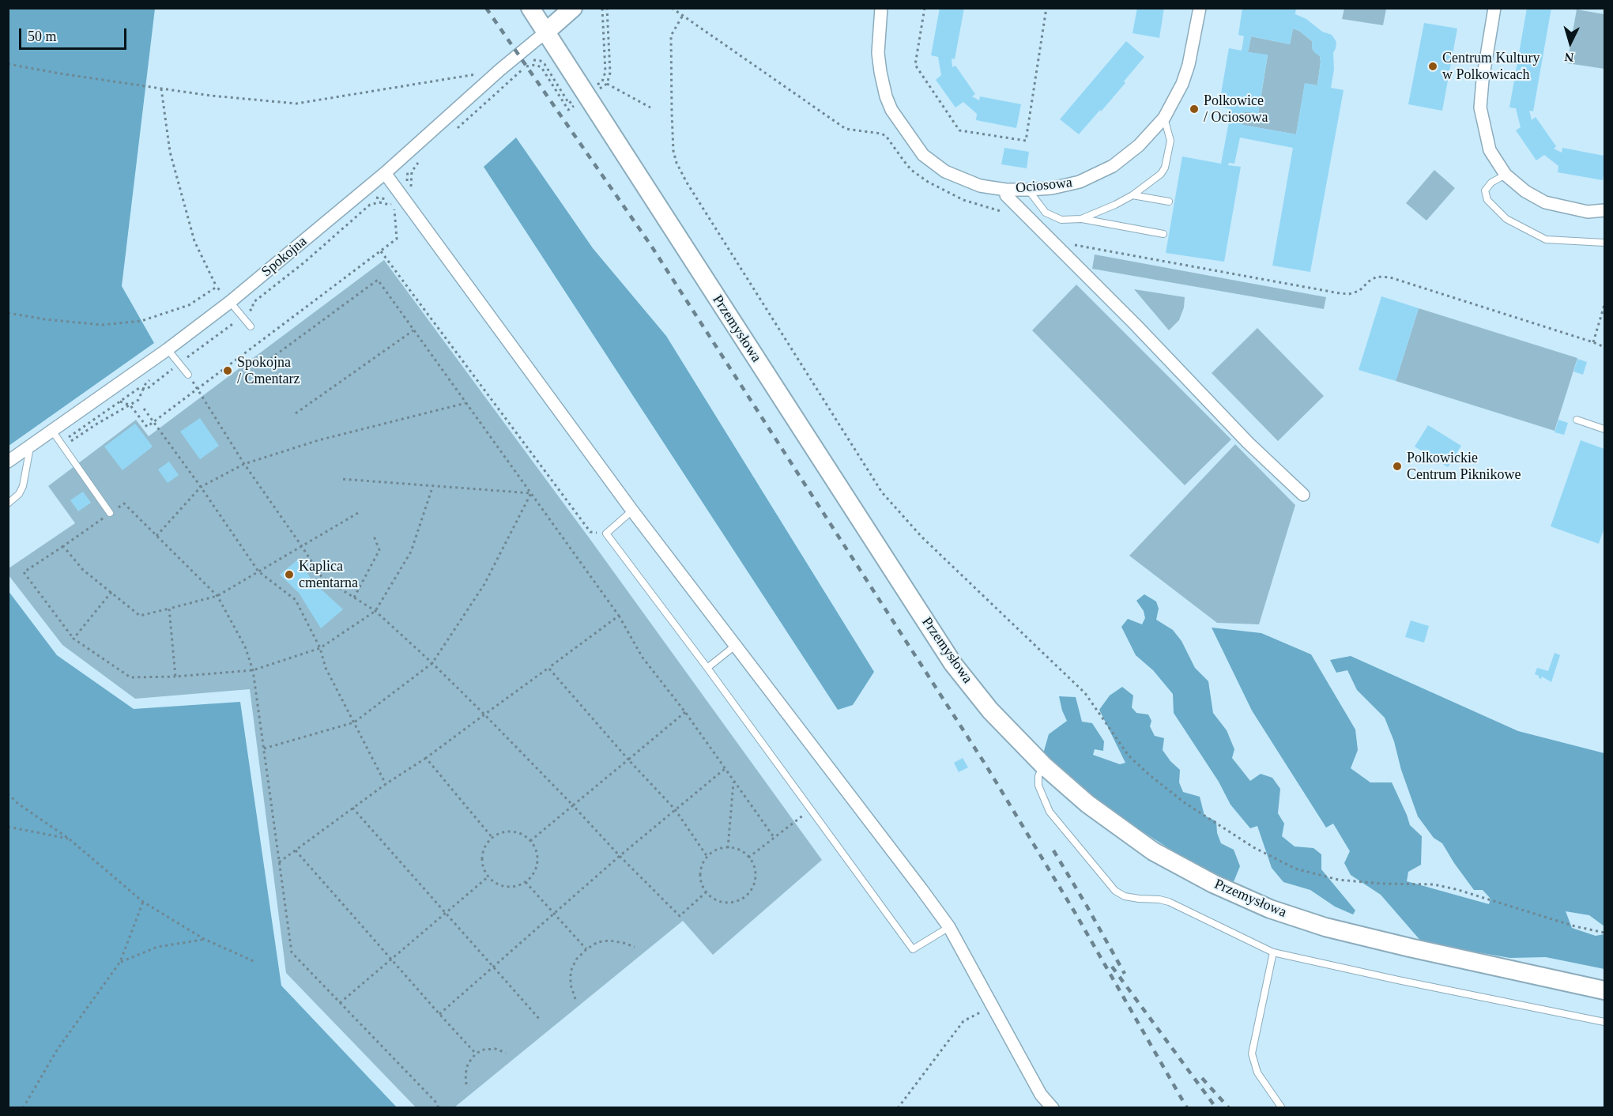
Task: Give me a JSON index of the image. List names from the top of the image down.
{
  "streets": {
    "street": ["Ociosowa", "Spokojna", "Przemysłowa"]
  },
  "crossings": [
    ["Spokojna", "Przemysłowa"]
  ],
  "places": [
    "Centrum Kultury w Polkowicach",
    "Polkowice / Ociosowa",
    "Spokojna / Cmentarz",
    "Polkowickie Centrum Piknikowe",
    "Kaplica cmentarna"
  ],
  "scale_bar": "50 m",
  "north": "bottom"
}
